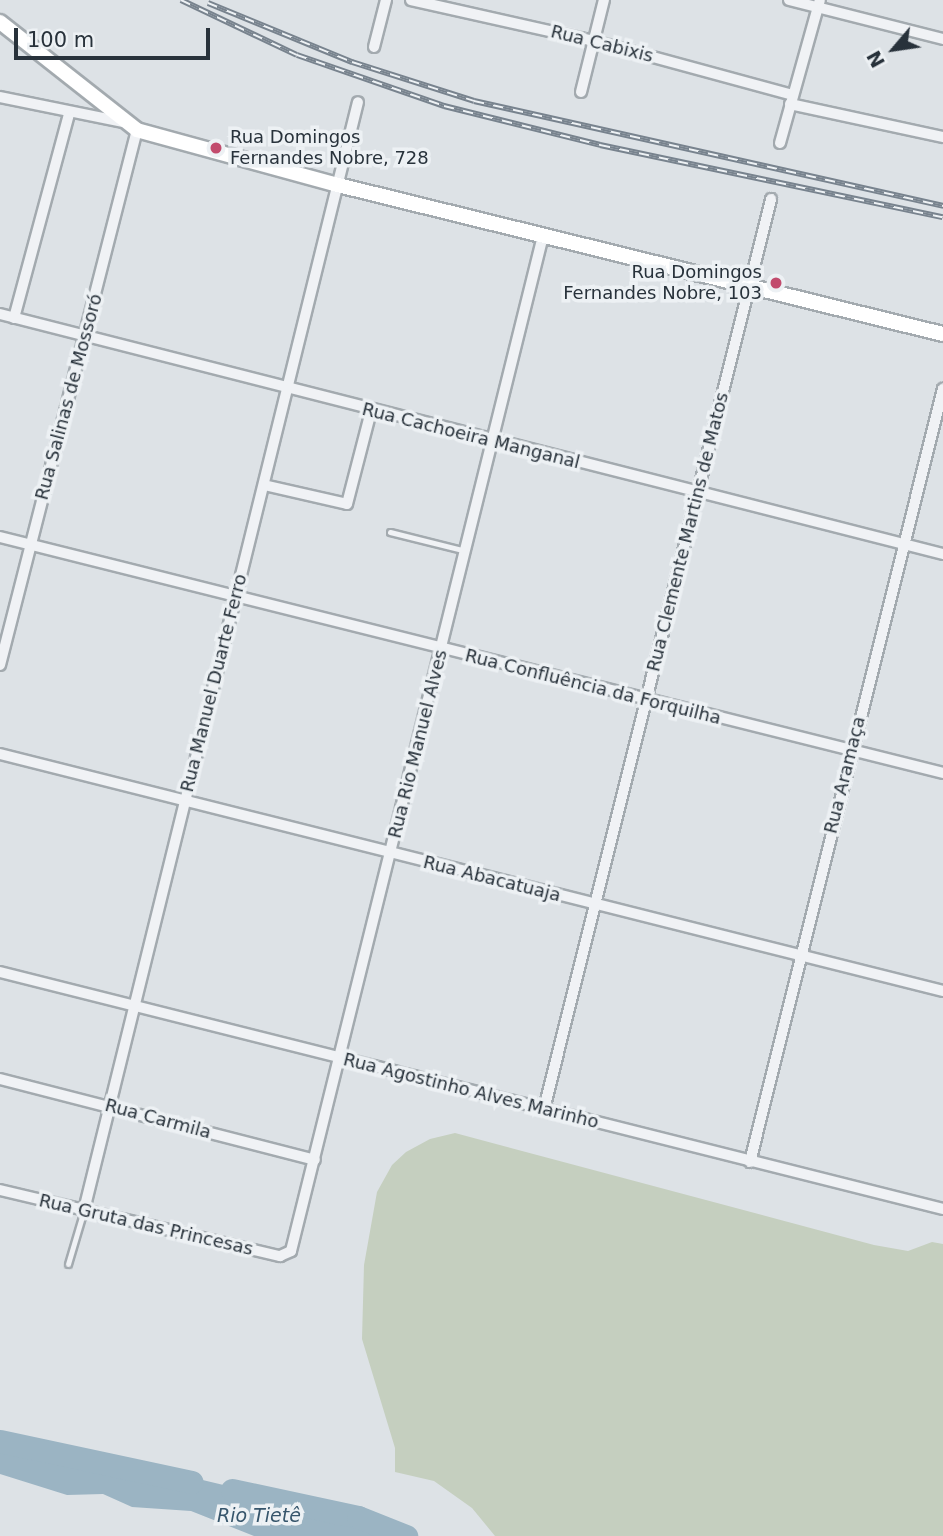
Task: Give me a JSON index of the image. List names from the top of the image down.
{
  "streets": {
    "street": [
      "Rua Cabixis",
      "Rua Salinas de Mossoró",
      "Rua Cachoeira Manganal",
      "Rua Clemente Martins de Matos",
      "Rua Manuel Duarte Ferro",
      "Rua Confluência da Forquilha",
      "Rua Rio Manuel Alves",
      "Rua Aramaça",
      "Rua Abacatuaja",
      "Rua Agostinho Alves Marinho",
      "Rua Carmila",
      "Rua Gruta das Princesas"
    ]
  },
  "crossings": [
    ["Rua Salinas de Mossoró", "Rua Cachoeira Manganal"],
    ["Rua Salinas de Mossoró", "Rua Confluência da Forquilha"],
    ["Rua Cachoeira Manganal", "Rua Clemente Martins de Matos"],
    ["Rua Cachoeira Manganal", "Rua Manuel Duarte Ferro"],
    ["Rua Cachoeira Manganal", "Rua Rio Manuel Alves"],
    ["Rua Cachoeira Manganal", "Rua Aramaça"],
    ["Rua Clemente Martins de Matos", "Rua Confluência da Forquilha"],
    ["Rua Clemente Martins de Matos", "Rua Abacatuaja"],
    ["Rua Clemente Martins de Matos", "Rua Agostinho Alves Marinho"],
    ["Rua Manuel Duarte Ferro", "Rua Confluência da Forquilha"],
    ["Rua Manuel Duarte Ferro", "Rua Abacatuaja"],
    ["Rua Manuel Duarte Ferro", "Rua Agostinho Alves Marinho"],
    ["Rua Manuel Duarte Ferro", "Rua Carmila"],
    ["Rua Manuel Duarte Ferro", "Rua Gruta das Princesas"],
    ["Rua Confluência da Forquilha", "Rua Rio Manuel Alves"],
    ["Rua Confluência da Forquilha", "Rua Aramaça"],
    ["Rua Rio Manuel Alves", "Rua Abacatuaja"],
    ["Rua Rio Manuel Alves", "Rua Agostinho Alves Marinho"],
    ["Rua Rio Manuel Alves", "Rua Carmila"],
    ["Rua Rio Manuel Alves", "Rua Gruta das Princesas"],
    ["Rua Aramaça", "Rua Abacatuaja"],
    ["Rua Aramaça", "Rua Agostinho Alves Marinho"]
  ],
  "water": ["Rio Tietê"],
  "places": ["Rua Domingos Fernandes Nobre, 728", "Rua Domingos Fernandes Nobre, 103"],
  "scale_bar": "100 m",
  "north": "bottom left"
}
